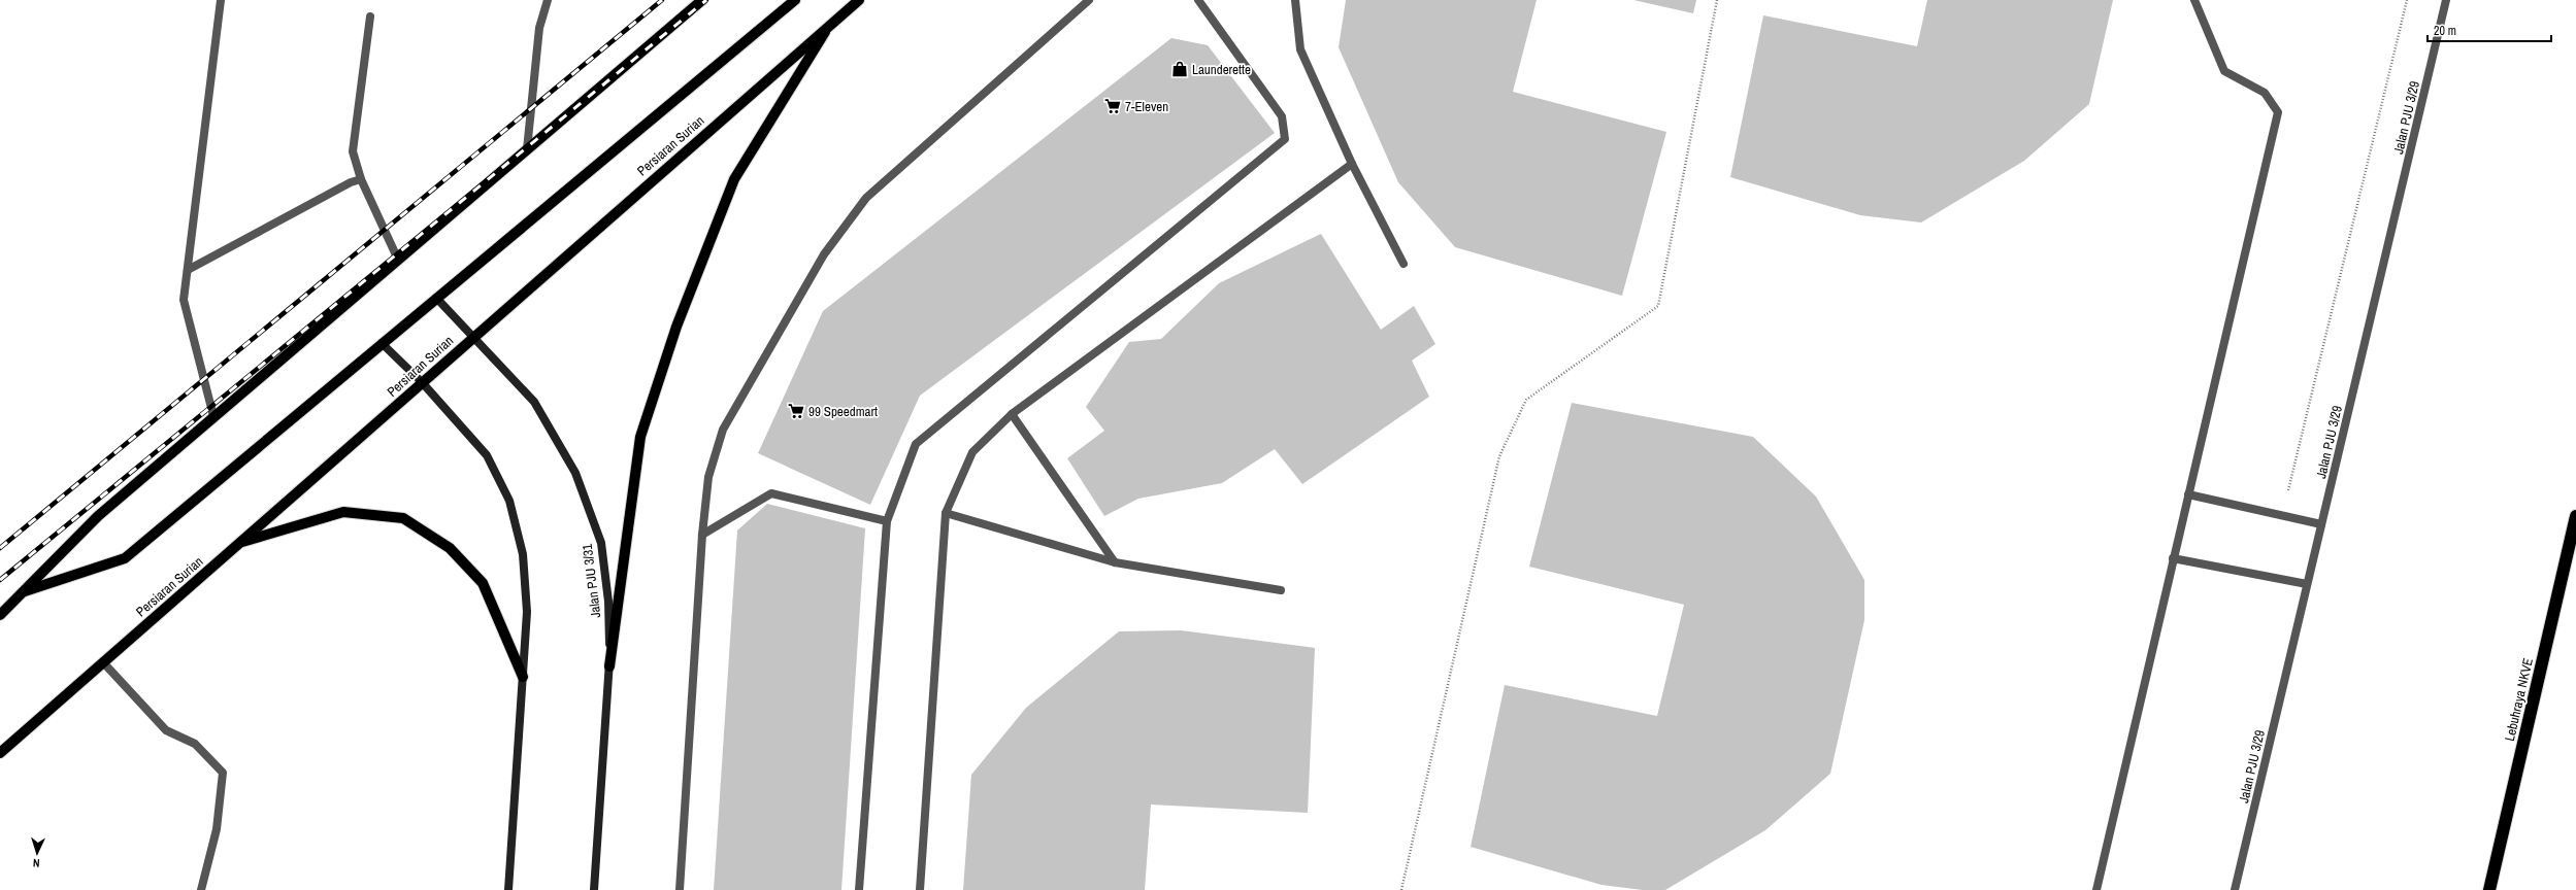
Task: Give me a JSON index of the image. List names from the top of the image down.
{
  "streets": {
    "highway": ["Lebuhraya NKVE"],
    "main road": ["Persiaran Surian"],
    "street": ["Jalan PJU 3/29", "Jalan PJU 3/31"]
  },
  "crossings": [
    ["Persiaran Surian", "Jalan PJU 3/31"]
  ],
  "places": {
    "shop": ["Launderette"],
    "supermarket": ["7-Eleven", "99 Speedmart"]
  },
  "scale_bar": "20 m",
  "north": "bottom"
}
